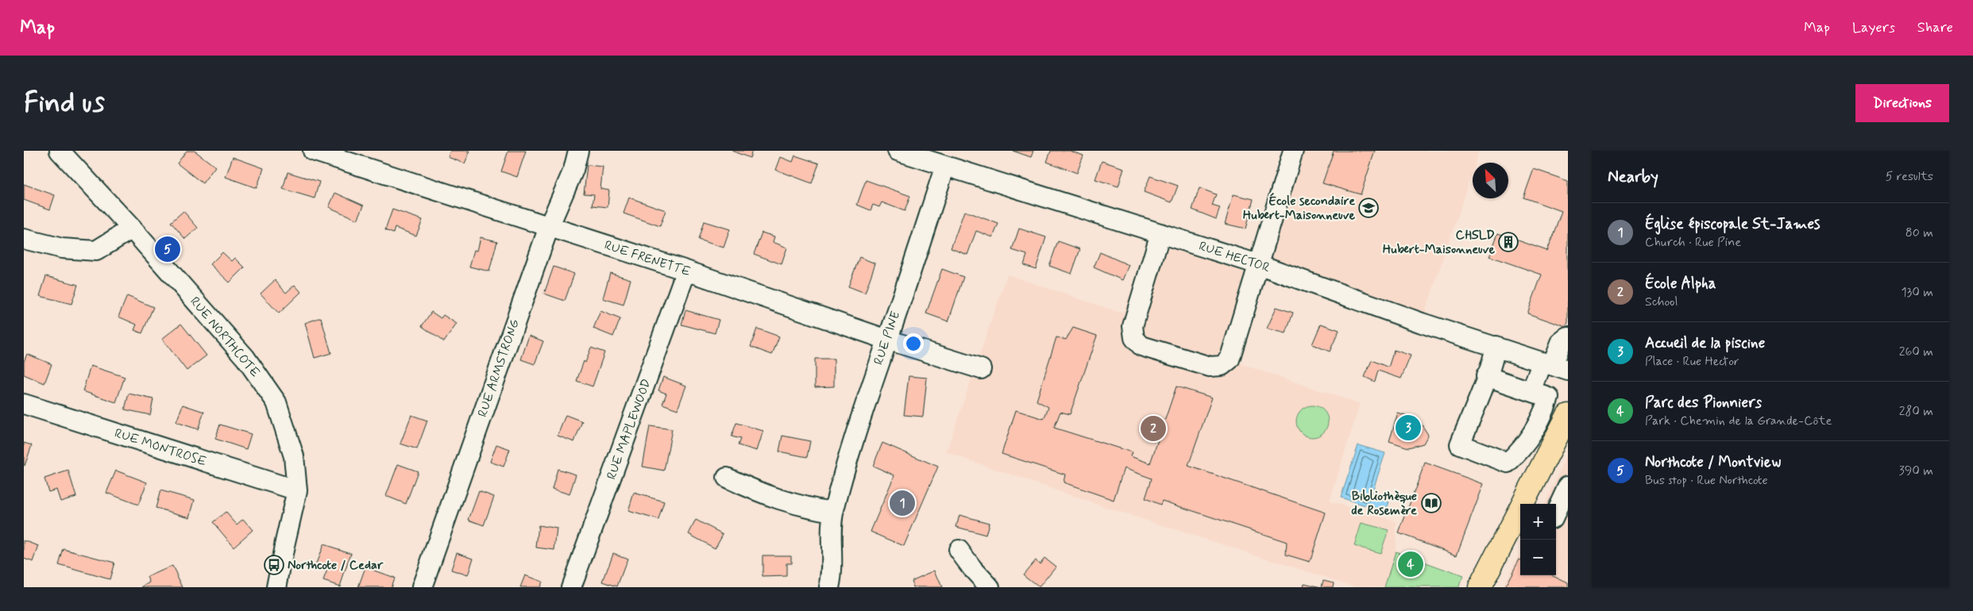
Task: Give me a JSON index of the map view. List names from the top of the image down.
{
  "streets": {
    "street": [
      "RUE HECTOR",
      "RUE FRENETTE",
      "RUE NORTHCOTE",
      "RUE PINE",
      "RUE ARMSTRONG",
      "RUE MAPLEWOOD",
      "RUE MONTROSE"
    ]
  },
  "crossings": [
    ["RUE HECTOR", "RUE PINE"],
    ["RUE FRENETTE", "RUE PINE"],
    ["RUE FRENETTE", "RUE ARMSTRONG"],
    ["RUE FRENETTE", "RUE MAPLEWOOD"],
    ["RUE NORTHCOTE", "RUE MONTROSE"]
  ],
  "places": {
    "school or university": ["École secondaire Hubert-Maisonneuve"],
    "building": ["CHSLD Hubert-Maisonneuve"],
    "library": ["Bibliothèque de Rosemère"],
    "bus stop": ["Northcote / Cedar"]
  },
  "north": "top left",
  "page": {
    "header": "Map",
    "nav": ["Map", "Layers", "Share"],
    "buttons": "Directions",
    "title": "Find us",
    "heading": ["Nearby", "5 results"],
    "list": [
      {
        "mark": "1",
        "name": "Église épiscopale St-James",
        "note": "Church · Rue Pine",
        "value": "80 m"
      },
      {
        "mark": "2",
        "name": "École Alpha",
        "note": "School",
        "value": "130 m"
      },
      {
        "mark": "3",
        "name": "Accueil de la piscine",
        "note": "Place · Rue Hector",
        "value": "260 m"
      },
      {
        "mark": "4",
        "name": "Parc des Pionniers",
        "note": "Park · Chemin de la Grande-Côte",
        "value": "280 m"
      },
      {
        "mark": "5",
        "name": "Northcote / Montview",
        "note": "Bus stop · Rue Northcote",
        "value": "390 m"
      }
    ],
    "pins": [
      "5",
      "3",
      "2",
      "1",
      "4"
    ],
    "map_buttons": ["+", "−"]
  }
}
